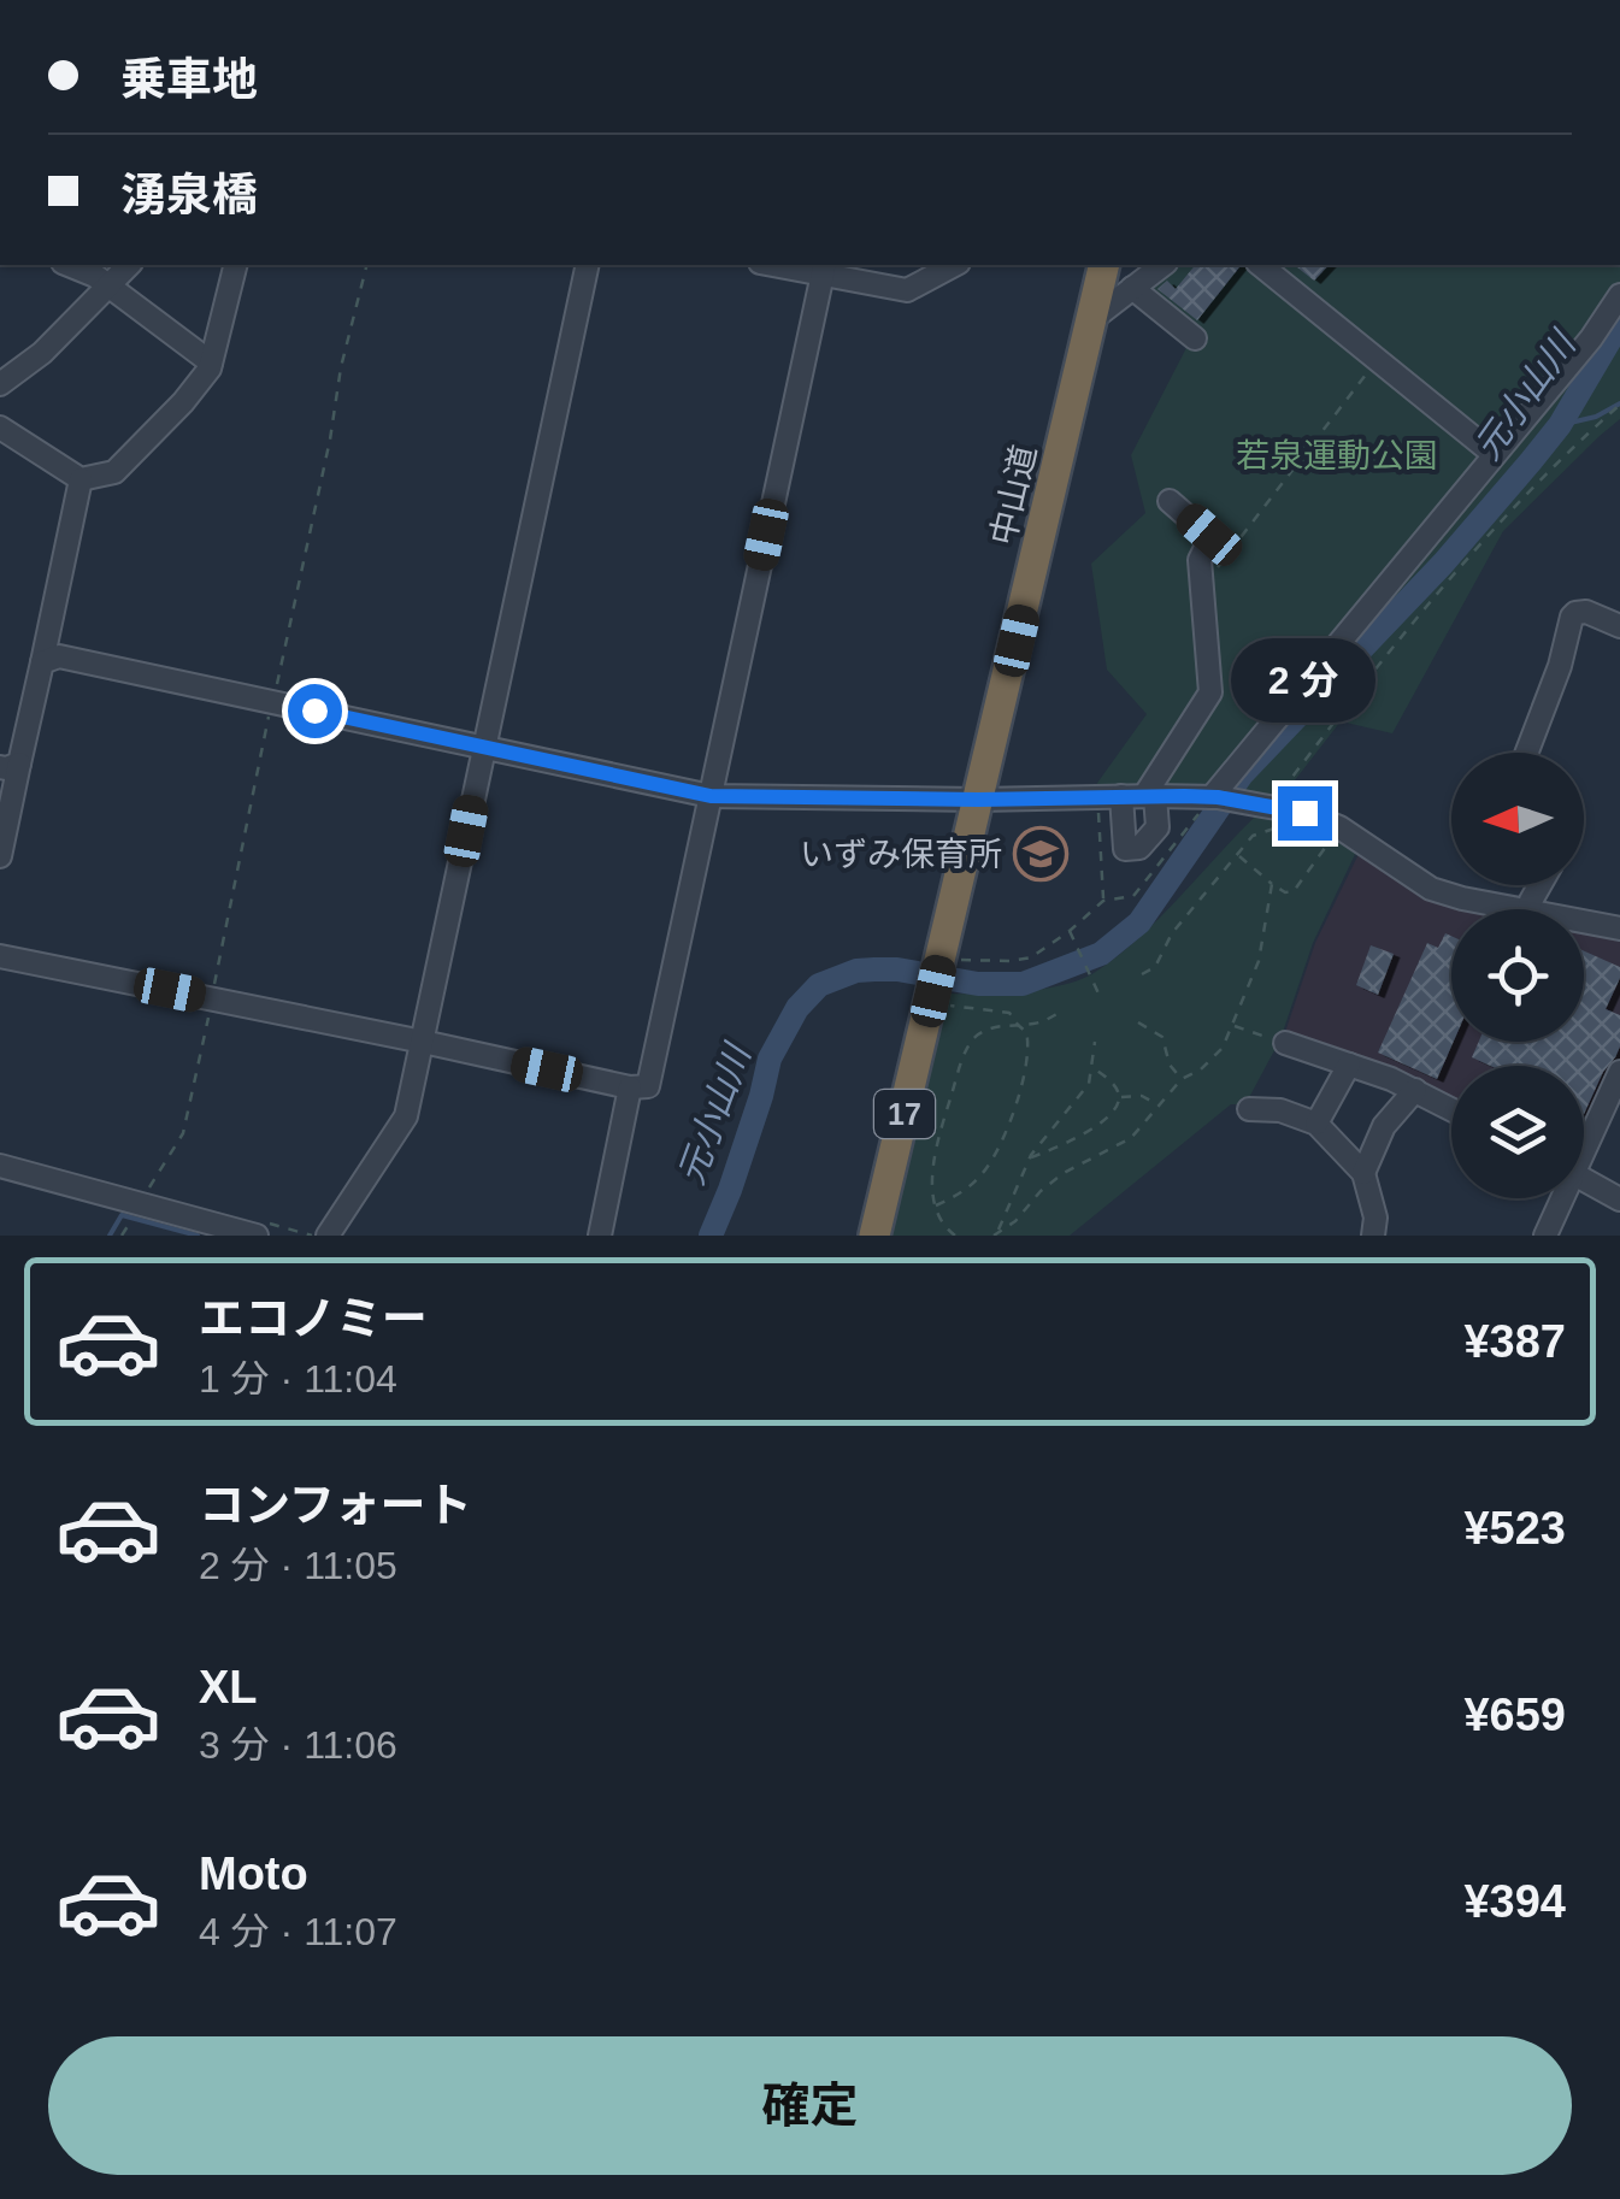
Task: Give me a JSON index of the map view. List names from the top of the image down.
{
  "streets": {
    "highway": ["中山道", "17"]
  },
  "water": ["元小山川"],
  "parks": ["若泉運動公園"],
  "places": {
    "school or university": ["いずみ保育所"]
  },
  "north": "left",
  "page": {
    "banner": ["乗車地", "湧泉橋"],
    "bubble": "2 分",
    "list": [
      {
        "name": "エコノミー",
        "note": "1 分 · 11:04",
        "value": "¥387"
      },
      {
        "name": "コンフォート",
        "note": "2 分 · 11:05",
        "value": "¥523"
      },
      {
        "name": "XL",
        "note": "3 分 · 11:06",
        "value": "¥659"
      },
      {
        "name": "Moto",
        "note": "4 分 · 11:07",
        "value": "¥394"
      }
    ],
    "buttons": "確定"
  }
}
